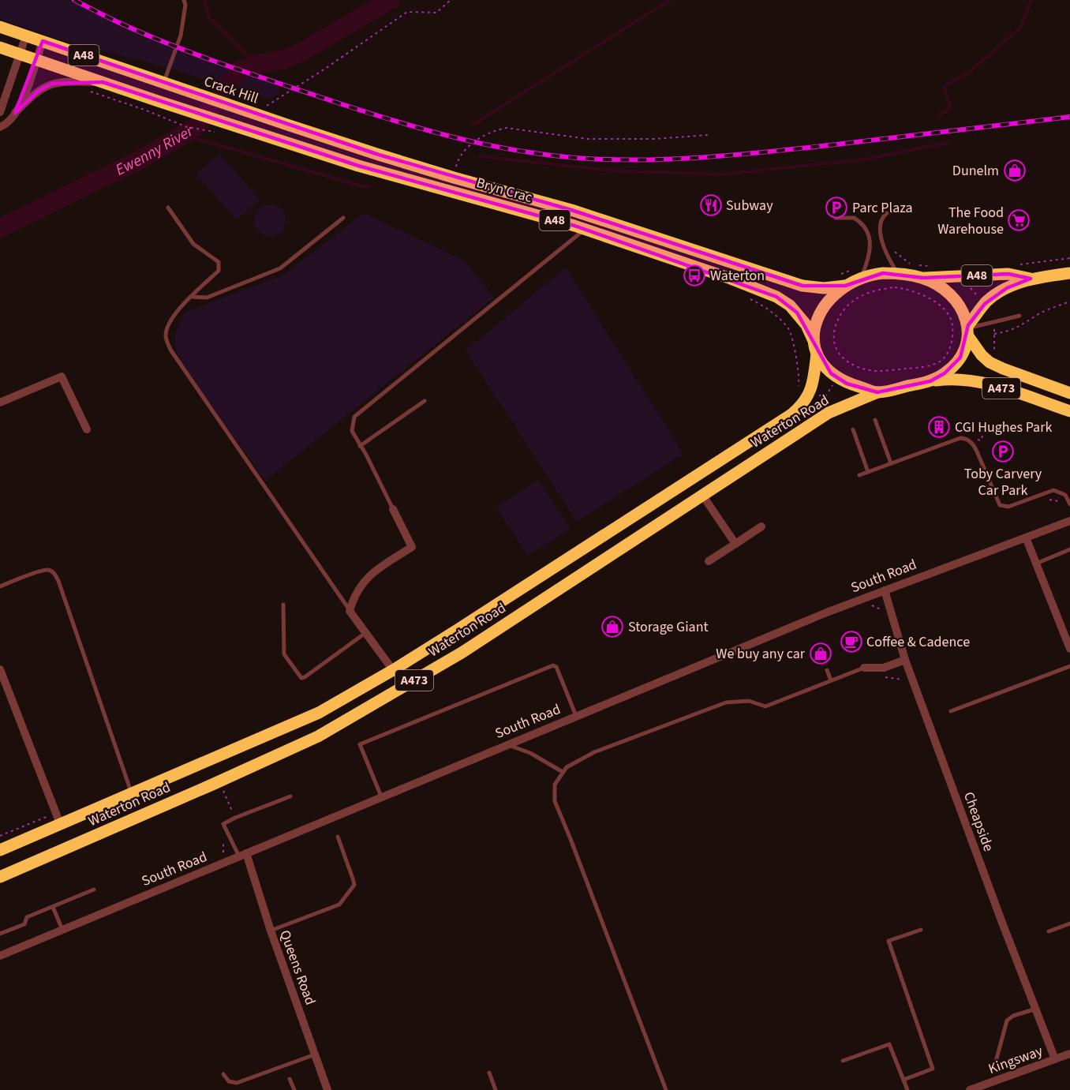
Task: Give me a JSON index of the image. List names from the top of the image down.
{
  "streets": {
    "main road": [
      "A48",
      "Crack Hill",
      "Bryn Crac",
      "A473",
      "Waterton Road"
    ],
    "street": [
      "South Road",
      "Cheapside",
      "Queens Road",
      "Kingsway"
    ]
  },
  "crossings": [
    ["A48", "Crack Hill"],
    ["A48", "Bryn Crac"],
    ["A48", "A473"],
    ["A48", "Waterton Road"],
    ["Crack Hill", "Bryn Crac"],
    ["South Road", "Cheapside"],
    ["South Road", "Queens Road"],
    ["Cheapside", "Kingsway"]
  ],
  "water": ["Ewenny River"],
  "places": {
    "shop": ["Dunelm", "Storage Giant", "We buy any car"],
    "restaurant": ["Subway"],
    "parking": ["Parc Plaza", "Toby Carvery Car Park"],
    "supermarket": ["The Food Warehouse"],
    "bus stop": ["Waterton"],
    "building": ["CGI Hughes Park"],
    "cafe": ["Coffee & Cadence"]
  }
}
